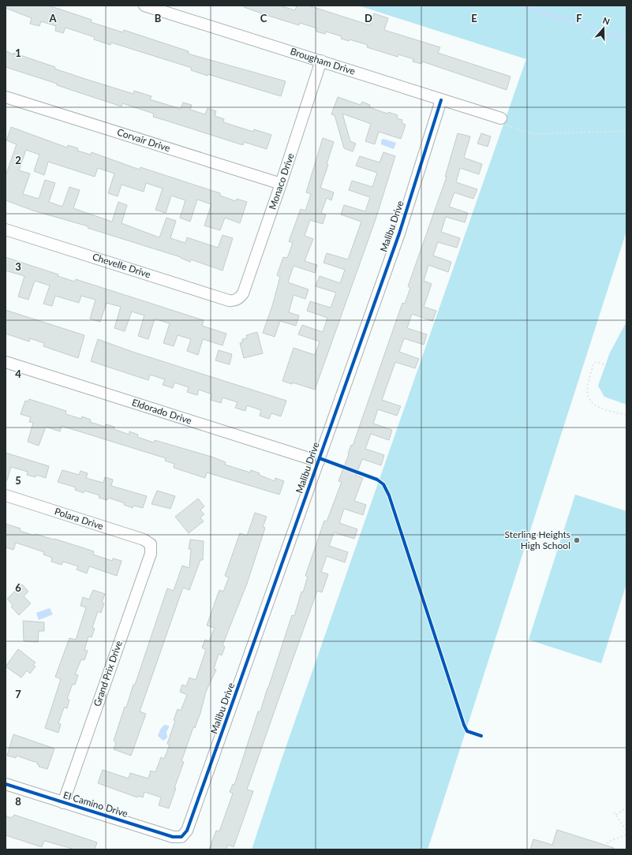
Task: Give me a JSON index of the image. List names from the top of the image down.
{
  "streets": {
    "street": [
      "Brougham Drive",
      "Corvair Drive",
      "Monaco Drive",
      "Malibu Drive",
      "Chevelle Drive",
      "Eldorado Drive",
      "Polara Drive",
      "Grand Prix Drive",
      "El Camino Drive"
    ]
  },
  "crossings": [
    ["Brougham Drive", "Monaco Drive"],
    ["Brougham Drive", "Malibu Drive"],
    ["Corvair Drive", "Monaco Drive"],
    ["Monaco Drive", "Chevelle Drive"],
    ["Malibu Drive", "Eldorado Drive"],
    ["Malibu Drive", "El Camino Drive"],
    ["Polara Drive", "Grand Prix Drive"],
    ["Grand Prix Drive", "El Camino Drive"]
  ],
  "places": ["Sterling Heights High School"],
  "north": "top",
  "grid": {
    "columns": [
      "A",
      "B",
      "C",
      "D",
      "E",
      "F"
    ],
    "rows": [
      "1",
      "2",
      "3",
      "4",
      "5",
      "6",
      "7",
      "8"
    ]
  }
}
